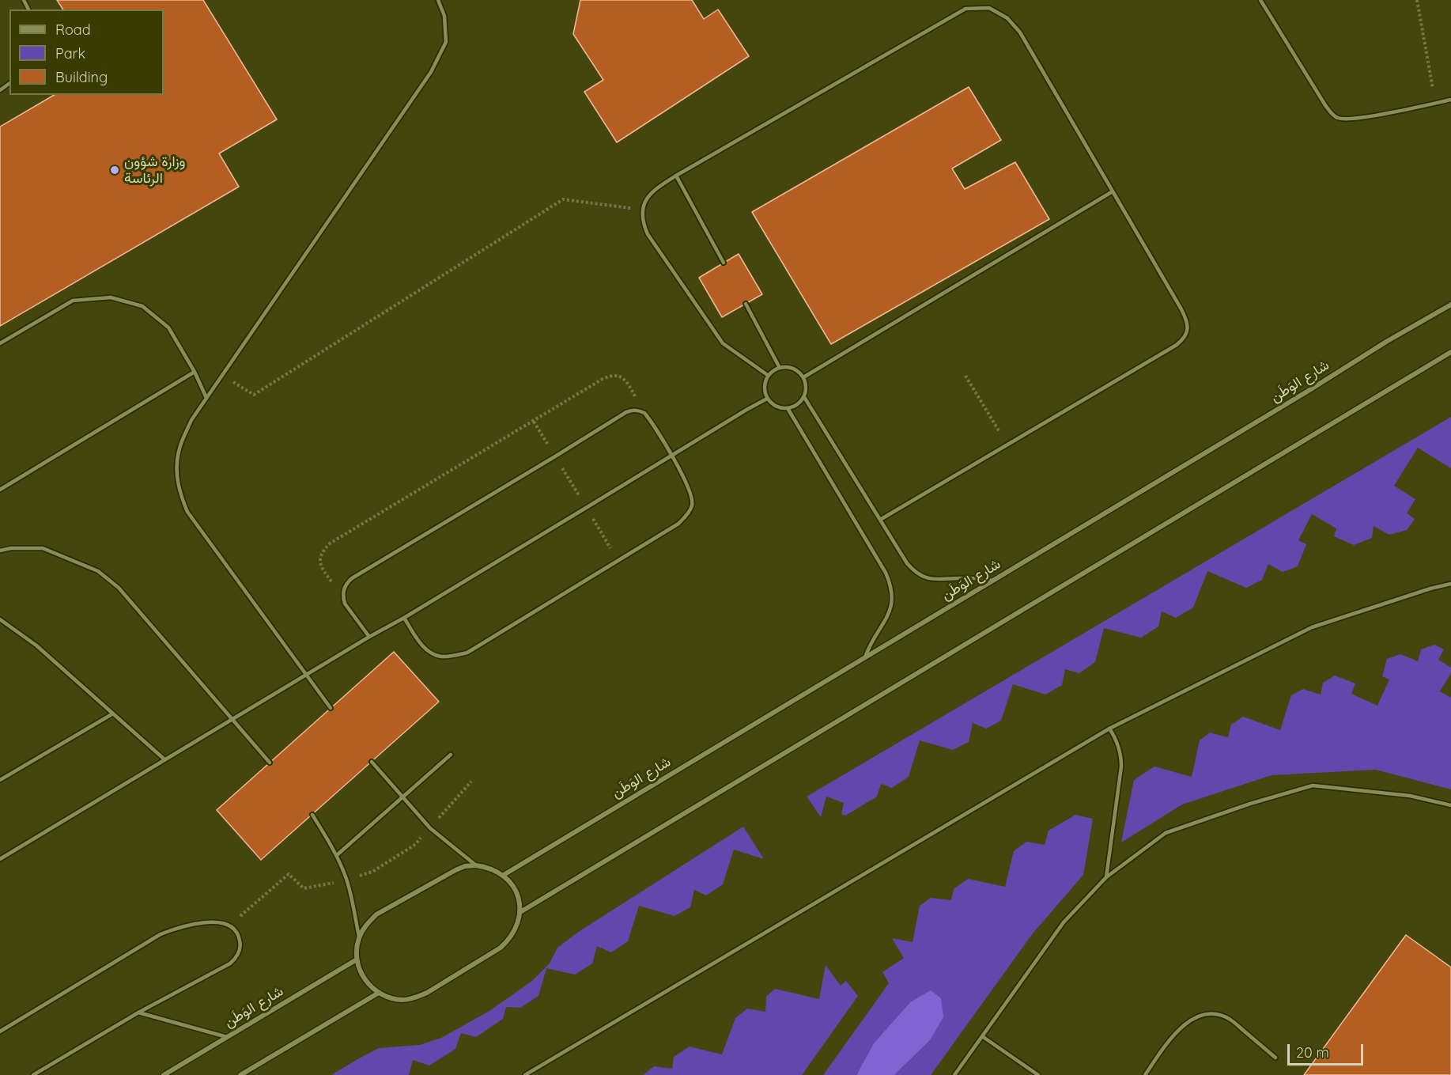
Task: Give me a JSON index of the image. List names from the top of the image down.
{
  "streets": {
    "street": ["شارع الوَطَن"]
  },
  "places": ["وزارة شؤون الرئاسة"],
  "legend": ["Road", "Park", "Building"],
  "scale_bar": "20 m"
}
